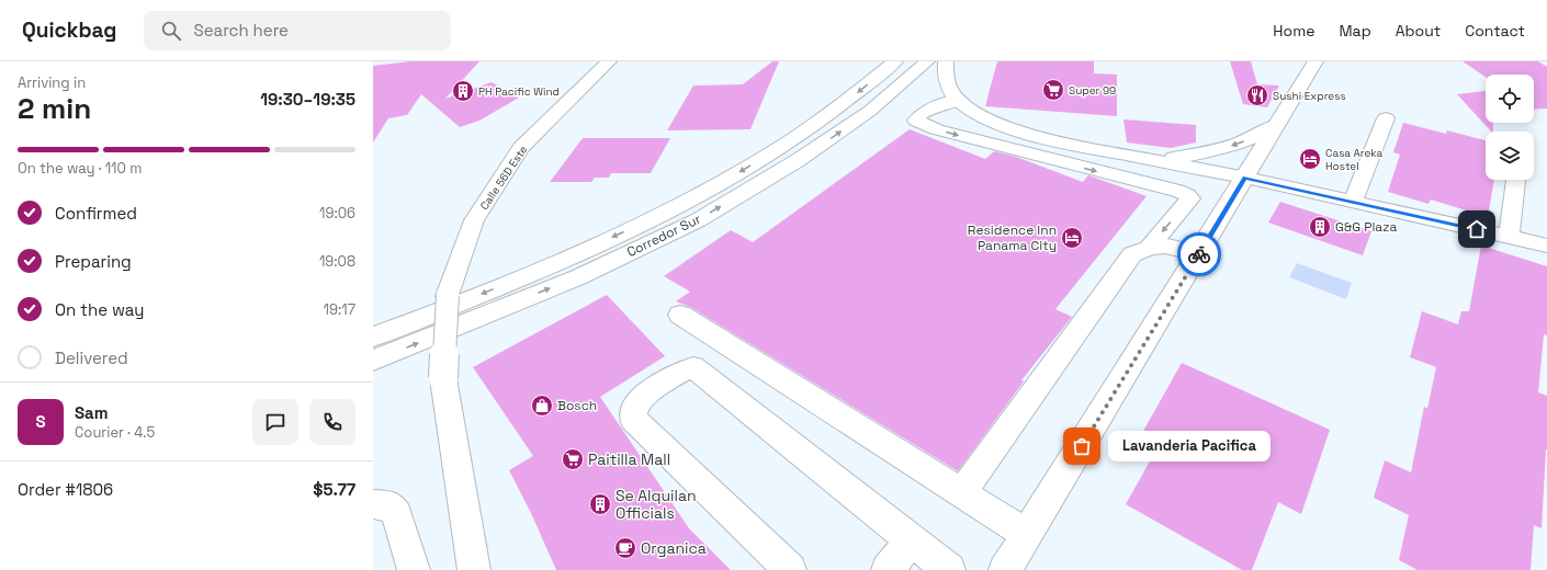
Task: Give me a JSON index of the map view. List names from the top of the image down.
{
  "streets": {
    "main road": ["Calle 56D Este", "Corredor Sur"]
  },
  "places": {
    "supermarket": ["Super 99", "Paitilla Mall"],
    "building": ["PH Pacific Wind", "G&G Plaza", "Se Alquilan Officials"],
    "restaurant": ["Sushi Express"],
    "hotel": ["Casa Areka Hostel", "Residence Inn Panama City"],
    "shop": ["Bosch"],
    "other": ["Lavanderia Pacifica"],
    "cafe": ["Organica"]
  },
  "page": {
    "header": "Quickbag",
    "search": "Search here",
    "nav": [
      "Home",
      "Map",
      "About",
      "Contact"
    ],
    "heading": ["2 min", "Arriving in", "19:30–19:35"],
    "panel": [
      "Sam",
      "Courier · 4.5",
      "Order #1806",
      "$5.77"
    ],
    "bar": "On the way · 110 m",
    "list": [
      ["Confirmed", "19:06"],
      ["Preparing", "19:08"],
      ["On the way", "19:17"],
      "Delivered"
    ],
    "round": "S",
    "bubble": "Lavanderia Pacifica"
  }
}
